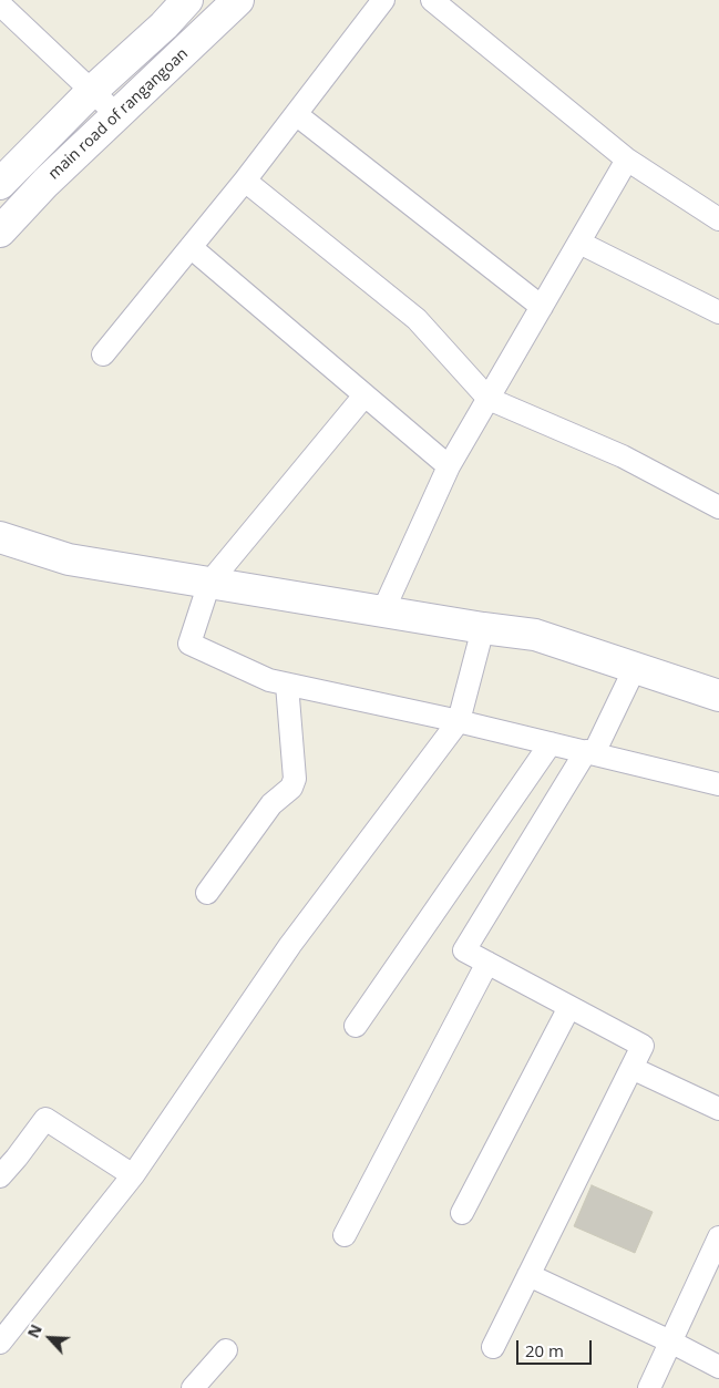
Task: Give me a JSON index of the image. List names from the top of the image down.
{
  "streets": {
    "street": ["main road of rangangoan"]
  },
  "scale_bar": "20 m",
  "north": "top left"
}
